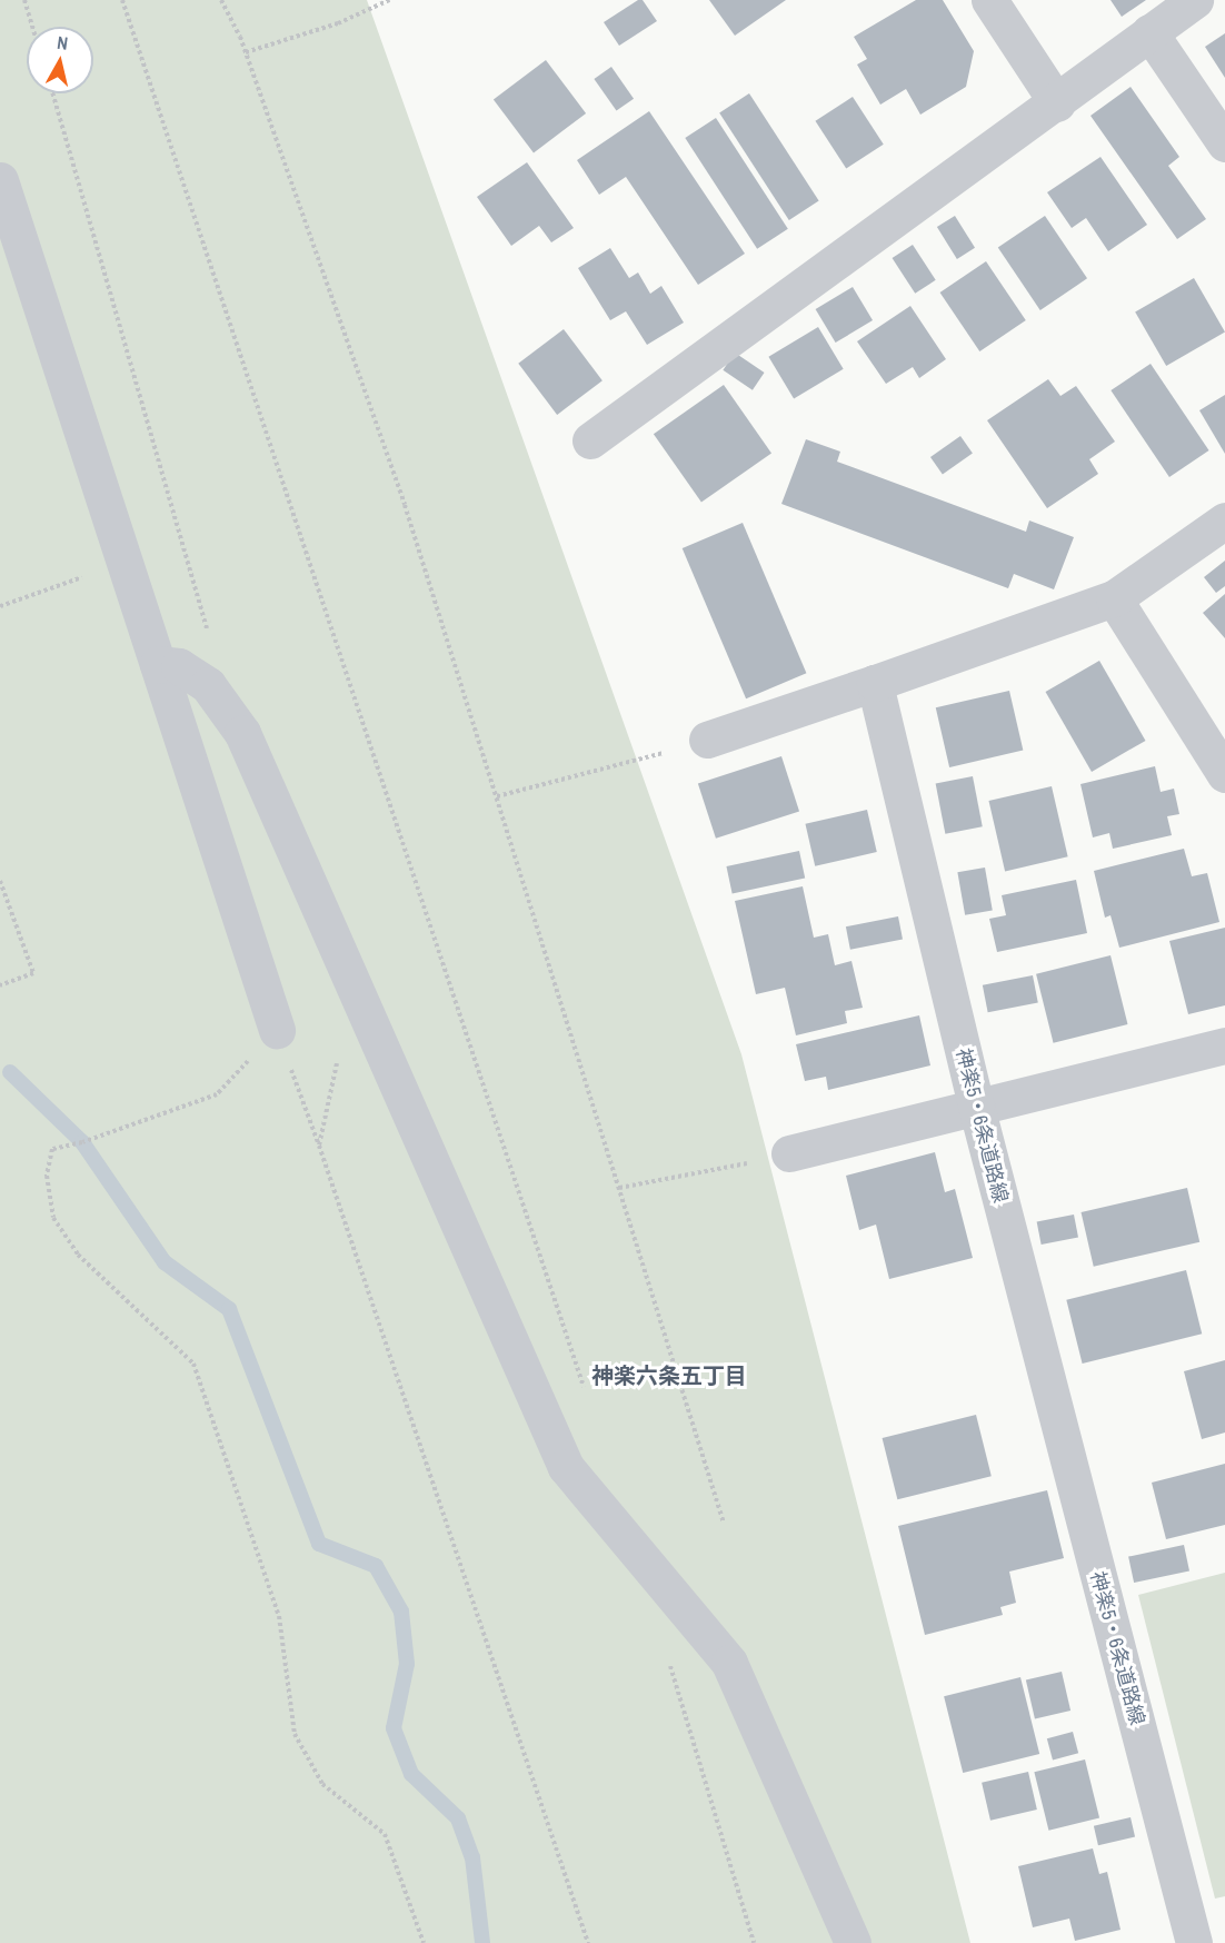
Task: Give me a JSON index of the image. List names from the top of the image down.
{
  "streets": {
    "street": ["神楽5・6条道路線"]
  },
  "districts": ["神楽六条五丁目"],
  "north": "top"
}
